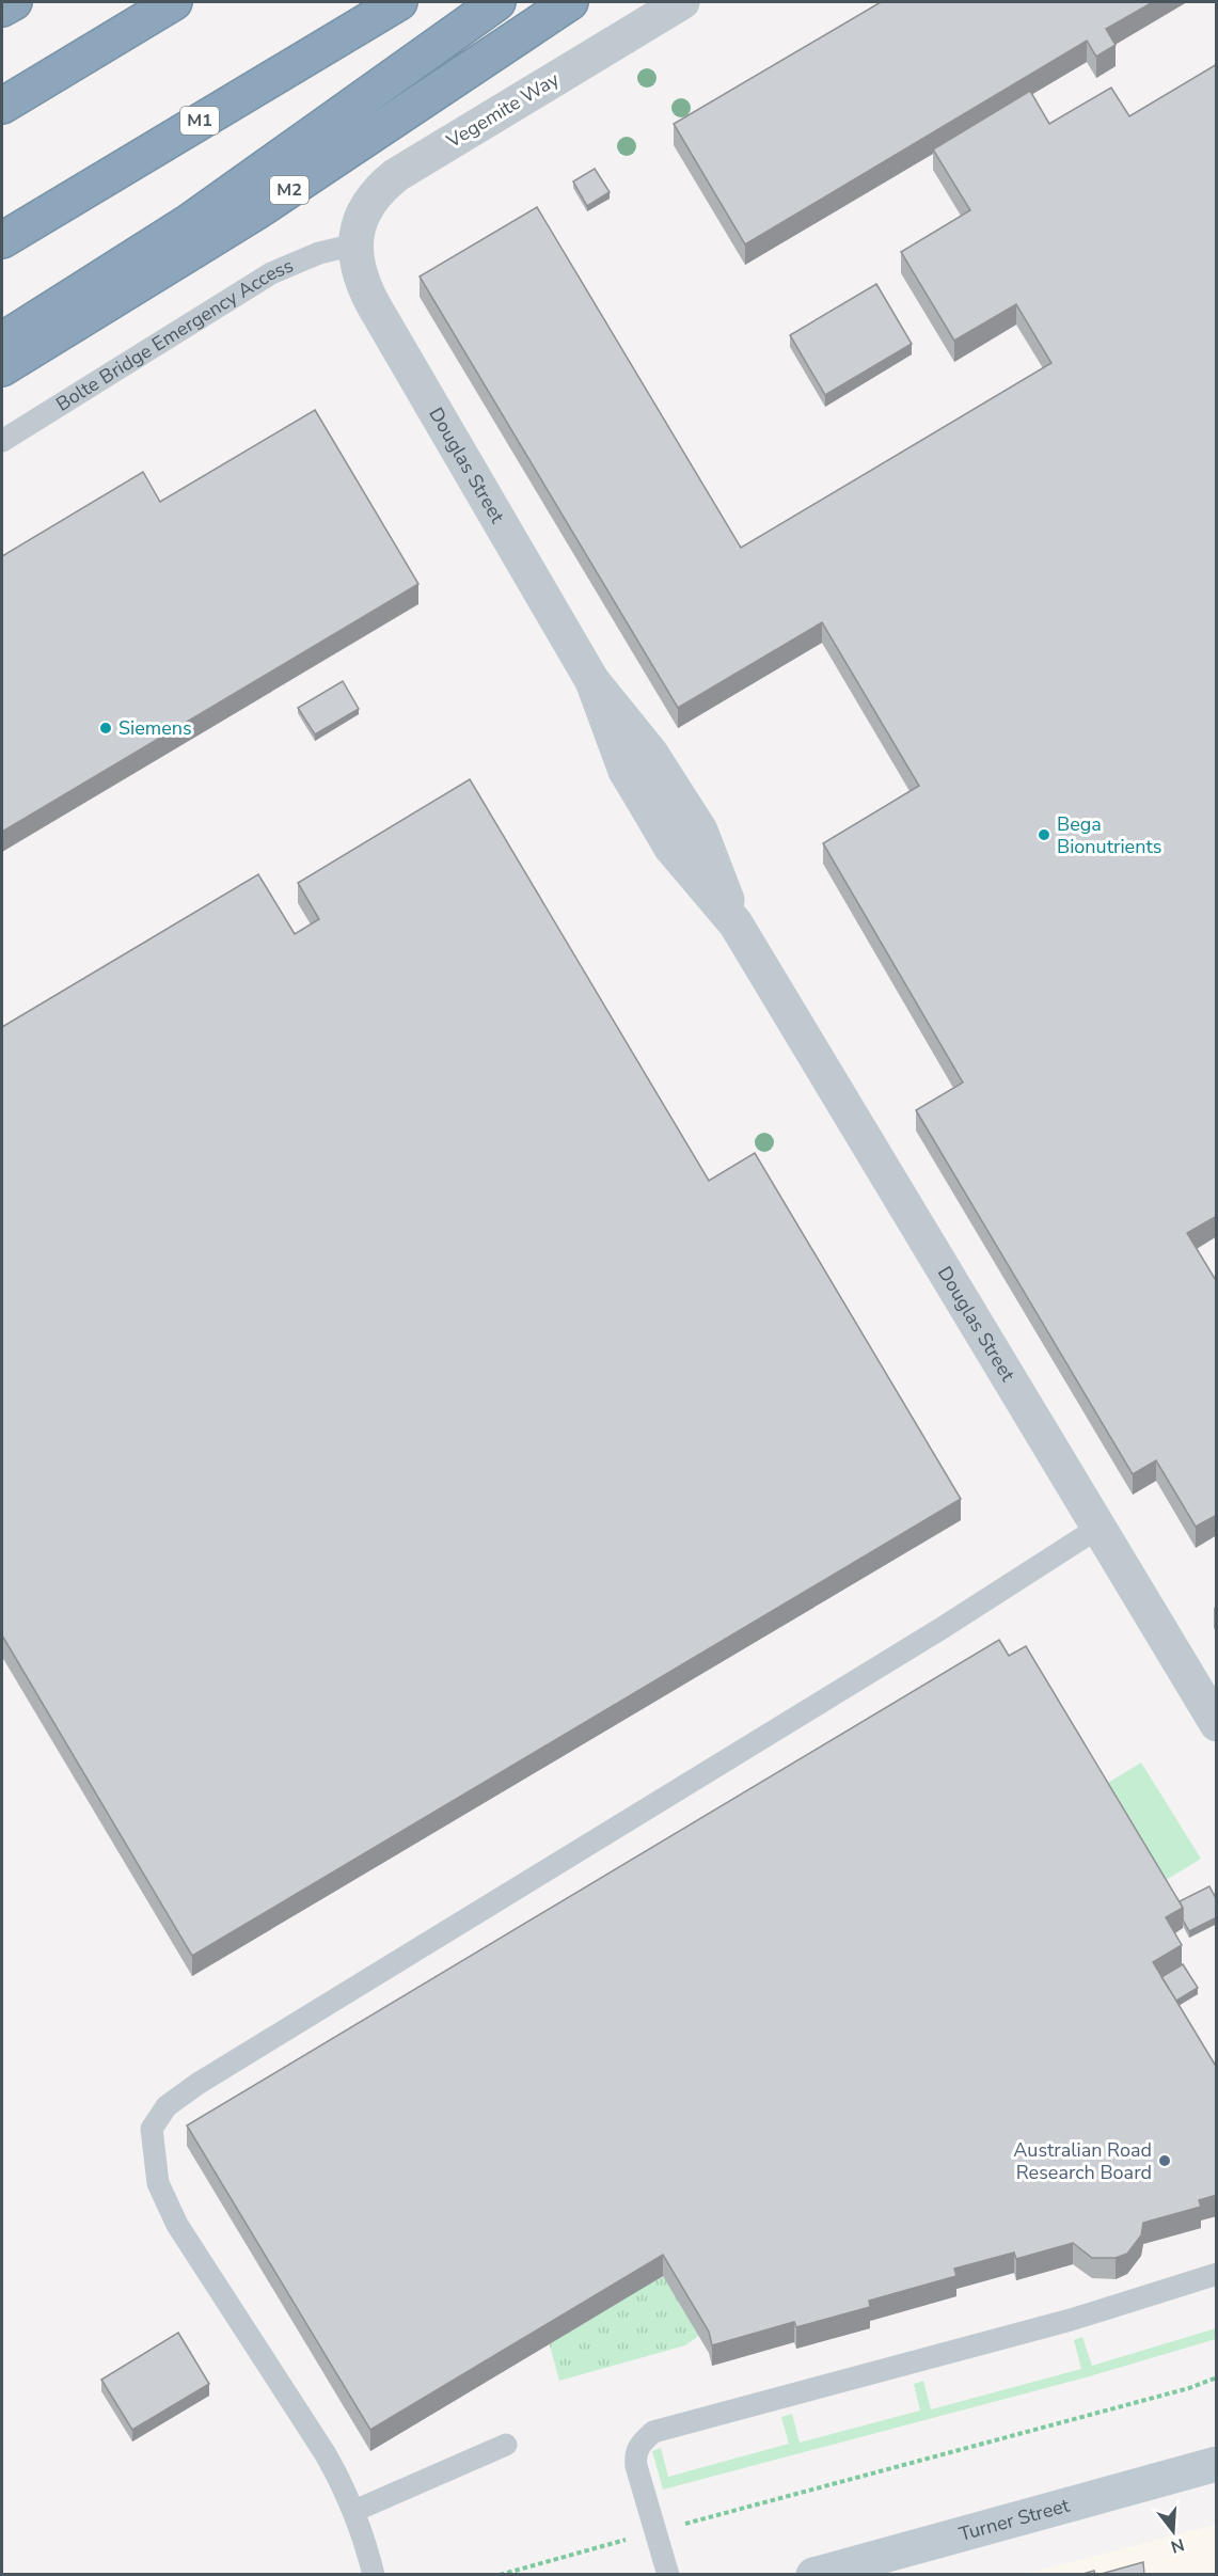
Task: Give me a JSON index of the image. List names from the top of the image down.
{
  "streets": {
    "highway": ["M1", "M2"],
    "street": ["Vegemite Way", "Douglas Street", "Turner Street"],
    "lane": ["Bolte Bridge Emergency Access"]
  },
  "crossings": [
    ["Vegemite Way", "Bolte Bridge Emergency Access"],
    ["Vegemite Way", "Douglas Street"],
    ["Bolte Bridge Emergency Access", "Douglas Street"]
  ],
  "places": ["Siemens", "Bega Bionutrients", "Australian Road Research Board"],
  "north": "bottom"
}
